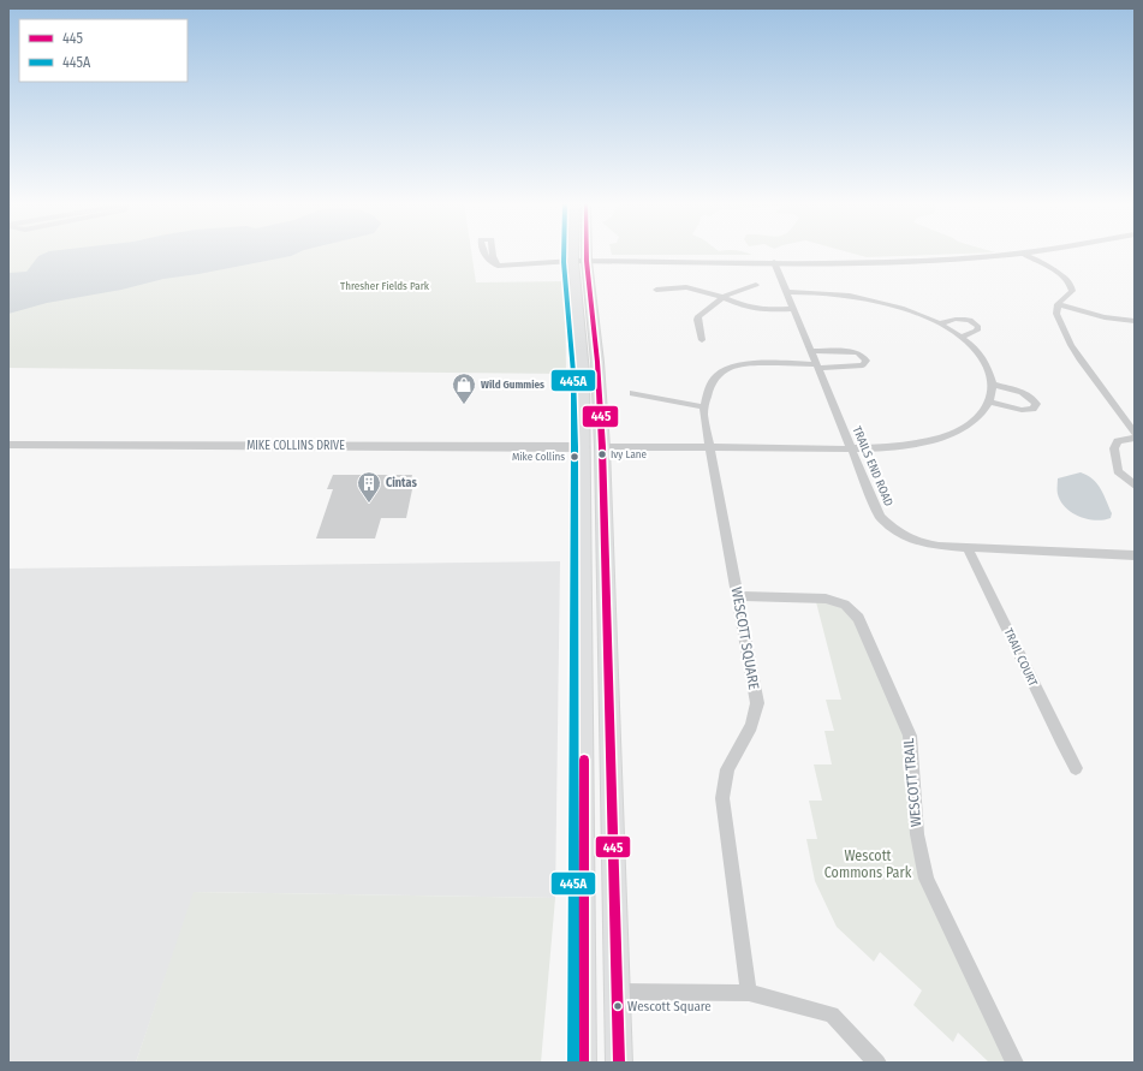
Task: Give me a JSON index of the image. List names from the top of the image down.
{
  "streets": {
    "street": [
      "MIKE COLLINS DRIVE",
      "TRAILS END ROAD",
      "WESCOTT SQUARE",
      "TRAIL COURT",
      "WESCOTT TRAIL"
    ]
  },
  "crossings": [
    ["TRAILS END ROAD", "WESCOTT SQUARE"],
    ["TRAILS END ROAD", "TRAIL COURT"],
    ["WESCOTT SQUARE", "WESCOTT TRAIL"]
  ],
  "parks": ["Thresher Fields Park", "Wescott Commons Park"],
  "places": {
    "shop": ["Wild Gummies"],
    "other": ["Ivy Lane", "Mike Collins", "Wescott Square"],
    "building": ["Cintas"]
  },
  "lines": ["transit line 445", "transit line 445A"],
  "legend": ["445", "445A"]
}
